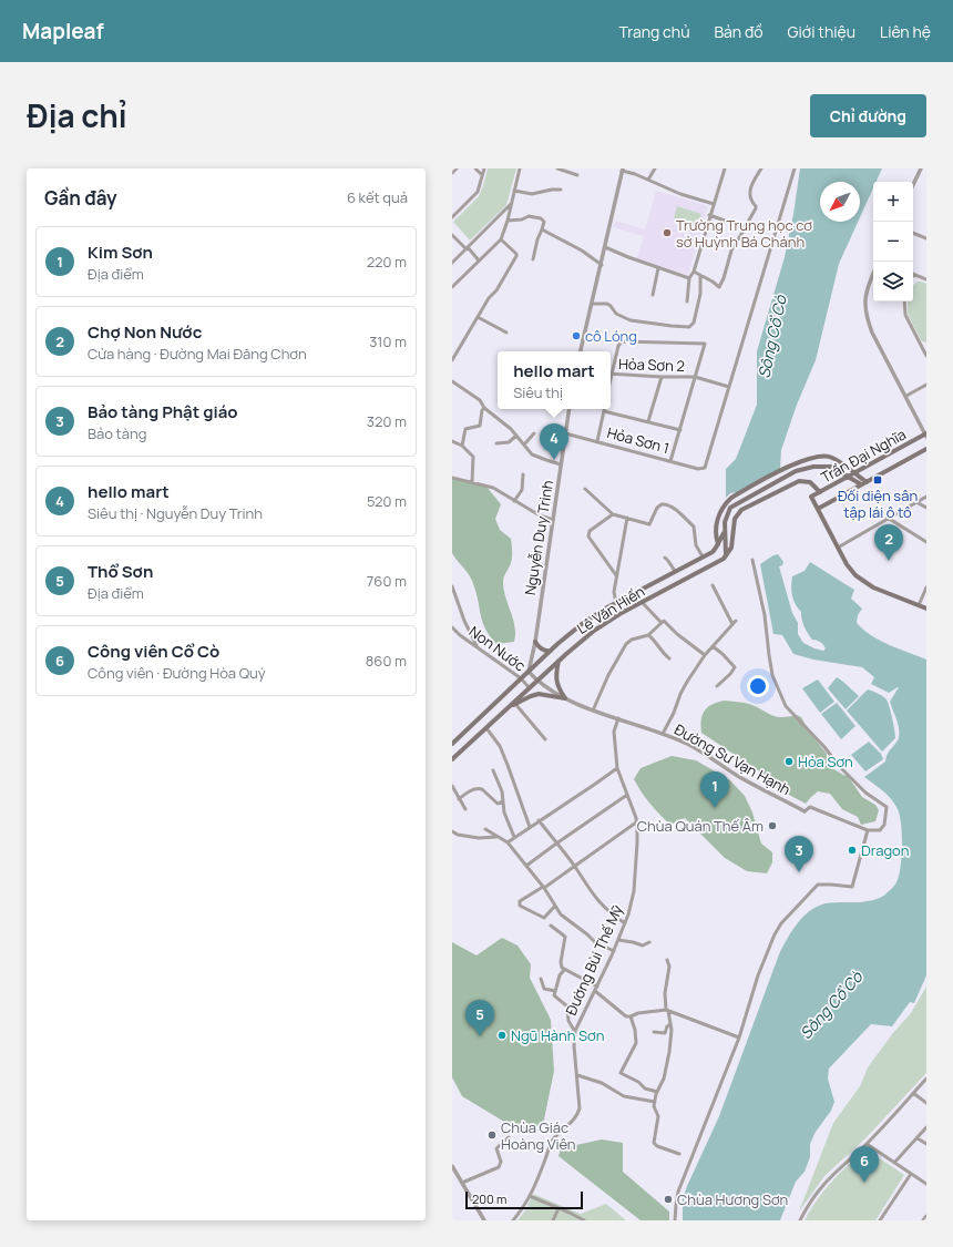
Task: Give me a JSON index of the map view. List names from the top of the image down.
{
  "streets": {
    "main road": ["Trần Đại Nghĩa", "Lê Văn Hiến"],
    "street": [
      "Hỏa Sơn 2",
      "Hỏa Sơn 1",
      "Nguyễn Duy Trinh",
      "Non Nước",
      "Đường Sư Vạn Hạnh",
      "Đường Bùi Thế Mỹ"
    ]
  },
  "crossings": [
    ["Hỏa Sơn 2", "Hỏa Sơn 1"],
    ["Hỏa Sơn 1", "Nguyễn Duy Trinh"],
    ["Nguyễn Duy Trinh", "Lê Văn Hiến"],
    ["Nguyễn Duy Trinh", "Đường Sư Vạn Hạnh"],
    ["Lê Văn Hiến", "Non Nước"],
    ["Lê Văn Hiến", "Đường Sư Vạn Hạnh"],
    ["Đường Sư Vạn Hạnh", "Đường Bùi Thế Mỹ"]
  ],
  "water": ["Sông Cổ Cò"],
  "places": {
    "other": [
      "Trường Trung học cơ sở Huỳnh Bá Chánh",
      "cô Lóng",
      "Hỏa Sơn",
      "Chùa Quán Thế Âm",
      "Dragon",
      "Ngũ Hành Sơn",
      "Chùa Giác Hoàng Viên",
      "Chùa Hương Sơn"
    ],
    "transit": ["Đối diện sân tập lái ô tô"]
  },
  "scale_bar": "200 m",
  "north": "bottom left",
  "page": {
    "header": "Mapleaf",
    "nav": [
      "Trang chủ",
      "Bản đồ",
      "Giới thiệu",
      "Liên hệ"
    ],
    "title": "Địa chỉ",
    "buttons": "Chỉ đường",
    "heading": ["Gần đây", "6 kết quả"],
    "map_buttons": ["+", "−"],
    "list": [
      {
        "mark": "1",
        "name": "Kim Sơn",
        "note": "Địa điểm",
        "value": "220 m"
      },
      {
        "mark": "2",
        "name": "Chợ Non Nước",
        "note": "Cửa hàng · Đường Mai Đăng Chơn",
        "value": "310 m"
      },
      {
        "mark": "3",
        "name": "Bảo tàng Phật giáo",
        "note": "Bảo tàng",
        "value": "320 m"
      },
      {
        "mark": "4",
        "name": "hello mart",
        "note": "Siêu thị · Nguyễn Duy Trinh",
        "value": "520 m"
      },
      {
        "mark": "5",
        "name": "Thổ Sơn",
        "note": "Địa điểm",
        "value": "760 m"
      },
      {
        "mark": "6",
        "name": "Công viên Cổ Cò",
        "note": "Công viên · Đường Hòa Quý",
        "value": "860 m"
      }
    ],
    "popup": ["hello mart", "Siêu thị"],
    "pins": [
      "4",
      "2",
      "1",
      "3",
      "5",
      "6"
    ],
    "scale": "200 m"
  }
}
